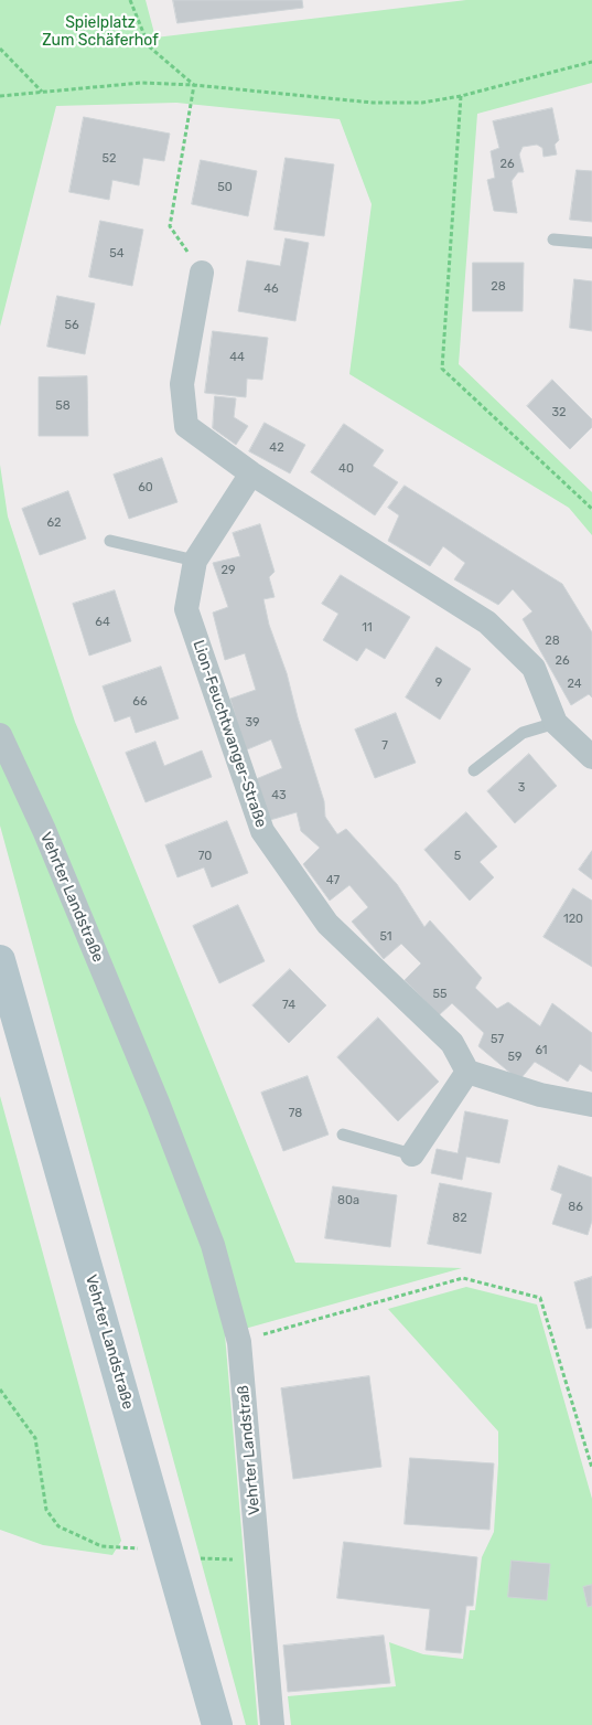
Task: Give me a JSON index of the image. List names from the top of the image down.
{
  "streets": {
    "main road": ["Vehrter Landstraße"],
    "street": ["Lion-Feuchtwanger-Straße", "Vehrter Landstraß"]
  },
  "crossings": [
    ["Vehrter Landstraße", "Vehrter Landstraß"]
  ],
  "parks": ["Spielplatz Zum Schäferhof"],
  "house_numbers": [
    "52",
    "26",
    "50",
    "54",
    "28",
    "46",
    "56",
    "44",
    "58",
    "32",
    "42",
    "40",
    "60",
    "62",
    "29",
    "64",
    "11",
    "28",
    "26",
    "9",
    "24",
    "66",
    "39",
    "7",
    "3",
    "43",
    "70",
    "5",
    "47",
    "120",
    "51",
    "55",
    "74",
    "57",
    "61",
    "59",
    "78",
    "80a",
    "86",
    "82"
  ]
}
